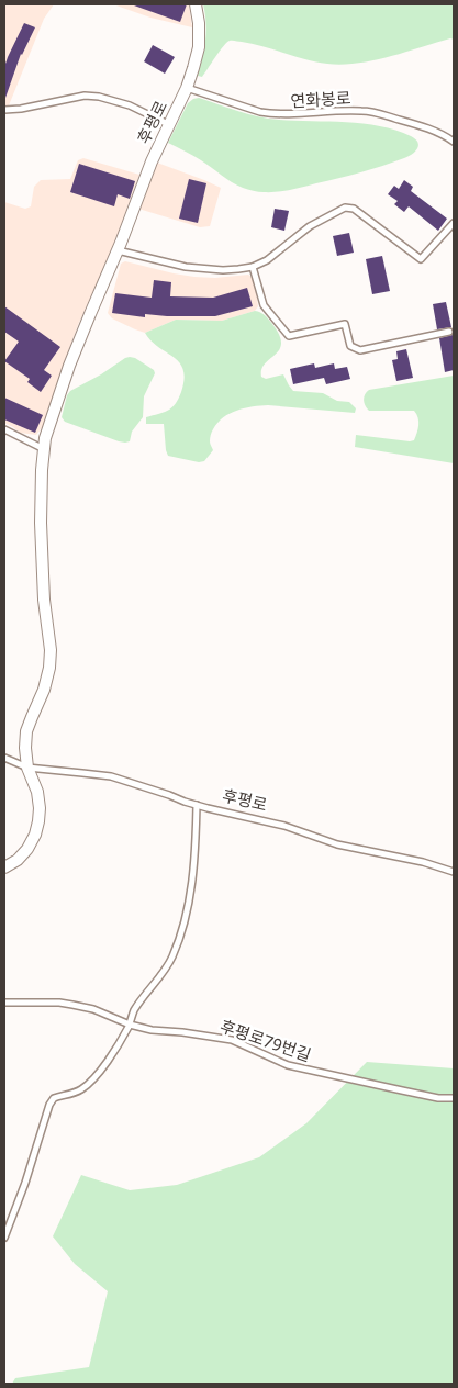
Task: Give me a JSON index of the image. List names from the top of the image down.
{
  "streets": {
    "street": ["후평로"],
    "lane": ["연화봉로", "후평로79번길"]
  },
  "crossings": [
    ["연화봉로", "후평로"]
  ]
}
